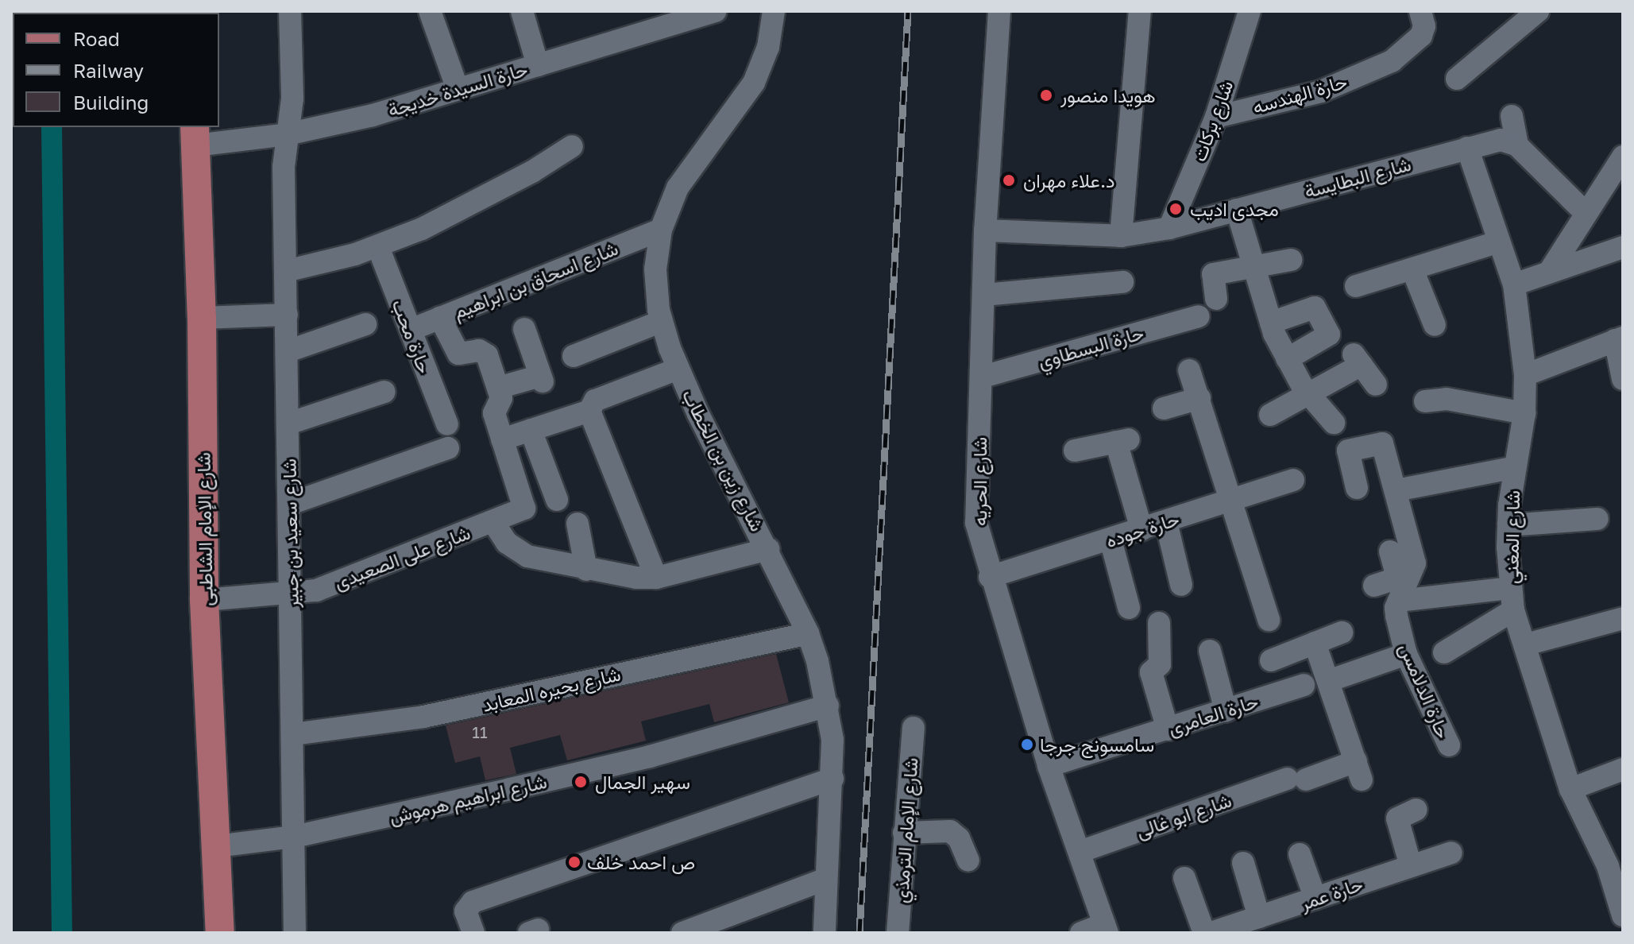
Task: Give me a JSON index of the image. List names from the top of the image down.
{
  "streets": {
    "main road": ["شارع الإمام الشاطبى"],
    "street": [
      "حارة السيدة خديجة",
      "حارة الهندسه",
      "شارع بركات",
      "شارع البطايسة",
      "شارع اسحاق بن ابراهيم",
      "حارة محب",
      "حارة البسطاوي",
      "شارع زين بن الخطاب",
      "شارع الحريه",
      "حارة جوده",
      "شارع سعيد بن جبير",
      "شارع المغني",
      "شارع على الصعيدى",
      "شارع بحيره المعابد",
      "حارة الدلامس",
      "حارة العامرى",
      "شارع ابراهيم هرموش",
      "شارع ابو غالى",
      "شارع الإمام الترمذي",
      "حارة عمر"
    ]
  },
  "crossings": [
    ["حارة السيدة خديجة", "شارع الإمام الشاطبى"],
    ["حارة السيدة خديجة", "شارع سعيد بن جبير"],
    ["حارة الهندسه", "شارع بركات"],
    ["شارع بركات", "شارع البطايسة"],
    ["شارع البطايسة", "شارع الحريه"],
    ["شارع البطايسة", "شارع المغني"],
    ["شارع اسحاق بن ابراهيم", "حارة محب"],
    ["شارع اسحاق بن ابراهيم", "شارع زين بن الخطاب"],
    ["حارة البسطاوي", "شارع الحريه"],
    ["شارع زين بن الخطاب", "شارع بحيره المعابد"],
    ["شارع زين بن الخطاب", "شارع ابراهيم هرموش"],
    ["شارع الحريه", "حارة جوده"],
    ["شارع الحريه", "حارة العامرى"],
    ["شارع الحريه", "شارع ابو غالى"],
    ["شارع الإمام الشاطبى", "شارع على الصعيدى"],
    ["شارع الإمام الشاطبى", "شارع ابراهيم هرموش"],
    ["شارع سعيد بن جبير", "شارع على الصعيدى"],
    ["شارع سعيد بن جبير", "شارع بحيره المعابد"],
    ["شارع سعيد بن جبير", "شارع ابراهيم هرموش"]
  ],
  "places": [
    "هويدا منصور",
    "د.علاء مهران",
    "مجدى اديب",
    "سامسونج جرجا",
    "سهير الجمال",
    "ص احمد خلف"
  ],
  "house_numbers": ["11"],
  "legend": ["Road", "Railway", "Building"]
}
